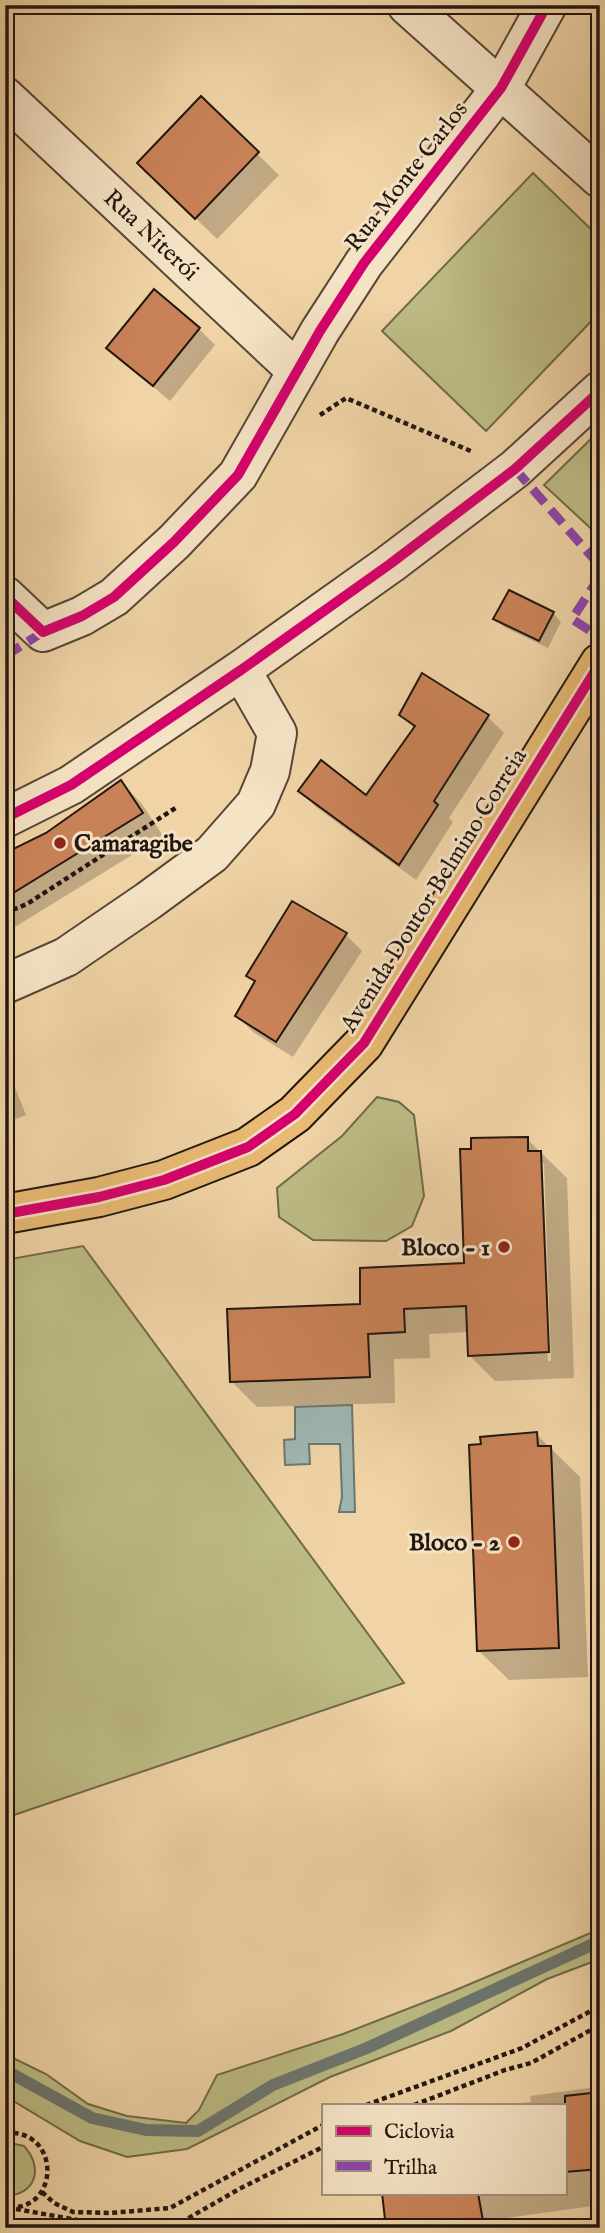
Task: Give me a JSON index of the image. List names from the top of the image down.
{
  "streets": {
    "main road": ["Avenida Doutor Belmino Correia"],
    "street": ["Rua Monte Carlos", "Rua Niterói"]
  },
  "crossings": [
    ["Rua Monte Carlos", "Rua Niterói"]
  ],
  "places": ["Camaragibe", "Bloco - 1", "Bloco - 2"],
  "legend": ["Ciclovia", "Trilha"]
}
